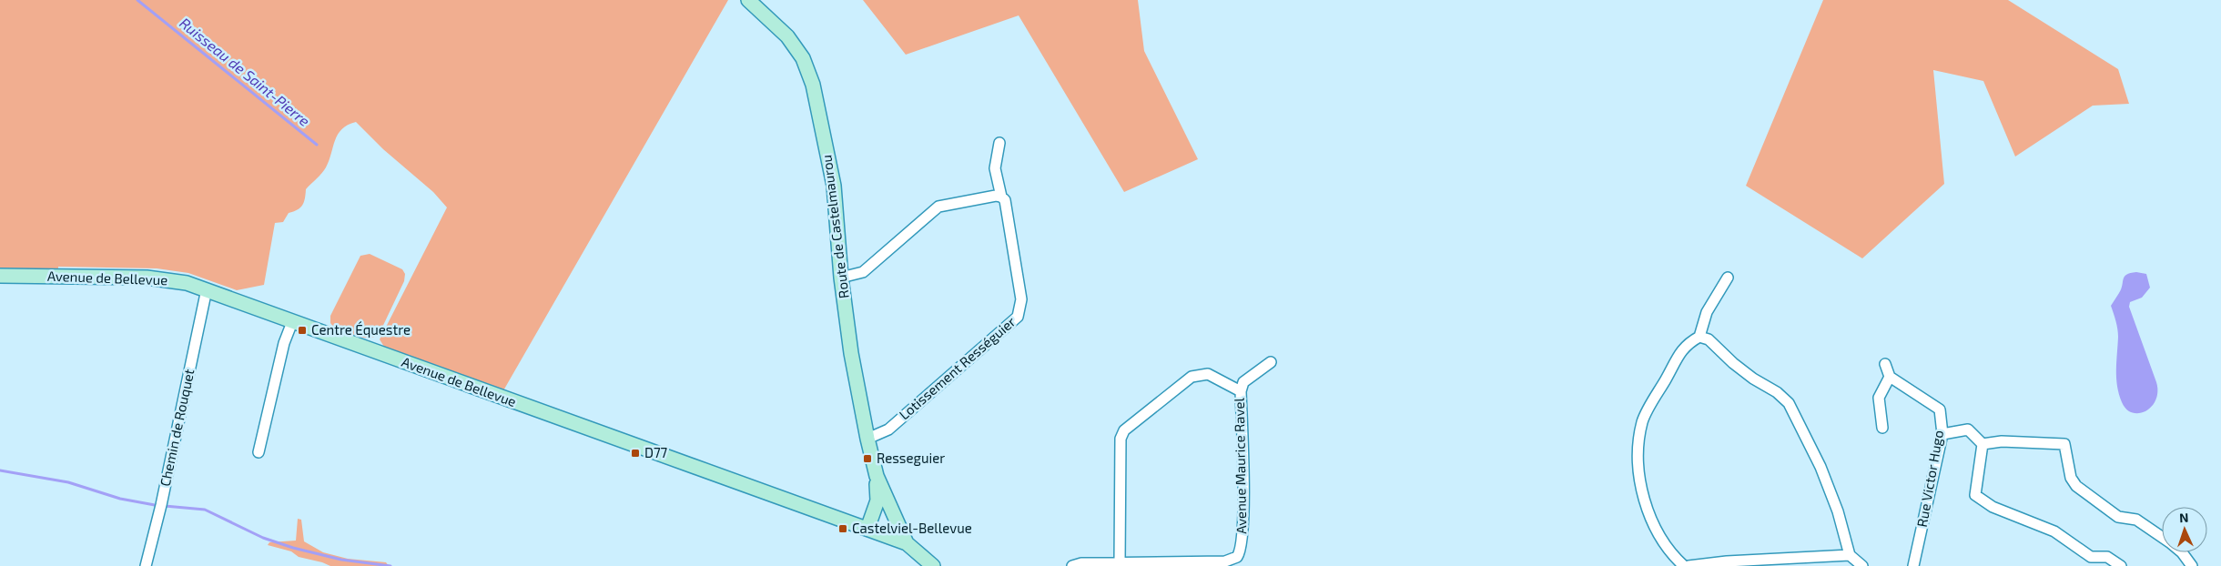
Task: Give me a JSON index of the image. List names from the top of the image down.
{
  "streets": {
    "street": [
      "Route de Castelmaurou",
      "Avenue de Bellevue",
      "Lotissement Rességuier",
      "Chemin de Rouquet",
      "Avenue Maurice Ravel",
      "Rue Victor Hugo"
    ]
  },
  "crossings": [
    ["Route de Castelmaurou", "Avenue de Bellevue"],
    ["Route de Castelmaurou", "Lotissement Rességuier"],
    ["Avenue de Bellevue", "Chemin de Rouquet"]
  ],
  "water": ["Ruisseau de Saint-Pierre"],
  "places": {
    "transit": [
      "Centre Équestre",
      "D77",
      "Resseguier",
      "Castelviel-Bellevue"
    ]
  },
  "north": "top"
}
